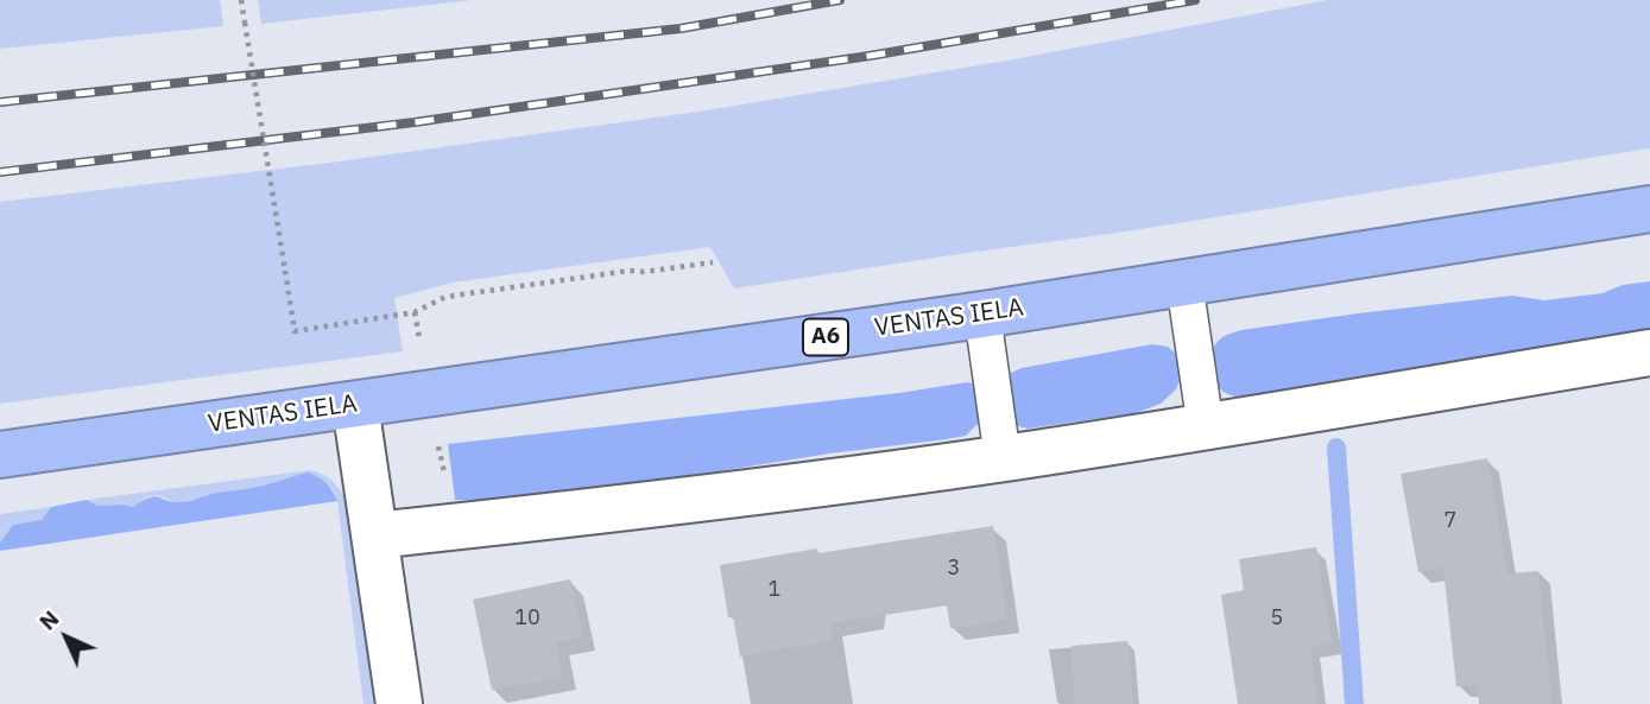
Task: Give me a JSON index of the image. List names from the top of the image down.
{
  "streets": {
    "highway": ["VENTAS IELA", "A6"]
  },
  "house_numbers": [
    "7",
    "3",
    "1",
    "10",
    "5"
  ],
  "north": "top left"
}
